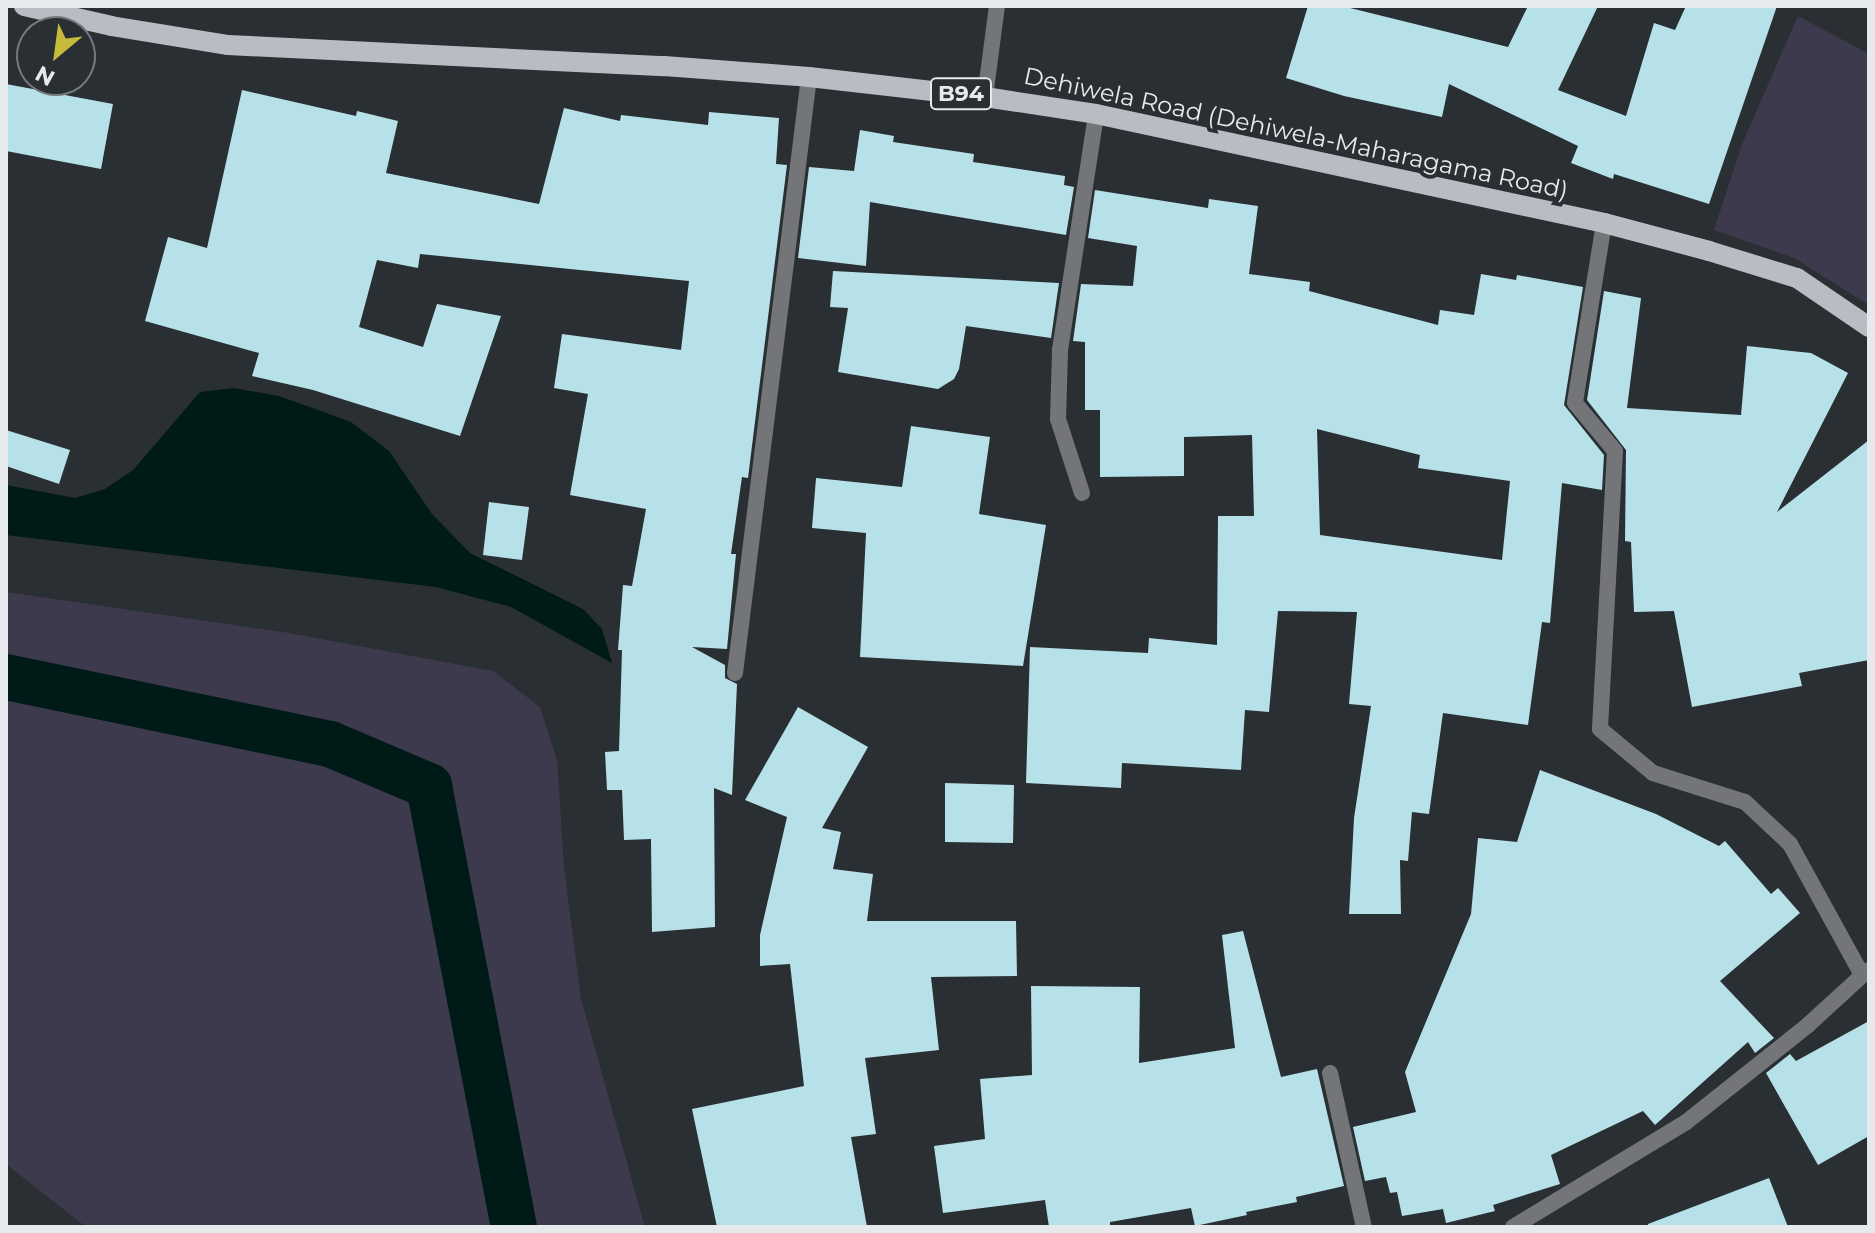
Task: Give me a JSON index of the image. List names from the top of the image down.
{
  "streets": {
    "main road": ["B94", "Dehiwela Road (Dehiwela-Maharagama Road)"]
  },
  "north": "bottom left"
}
